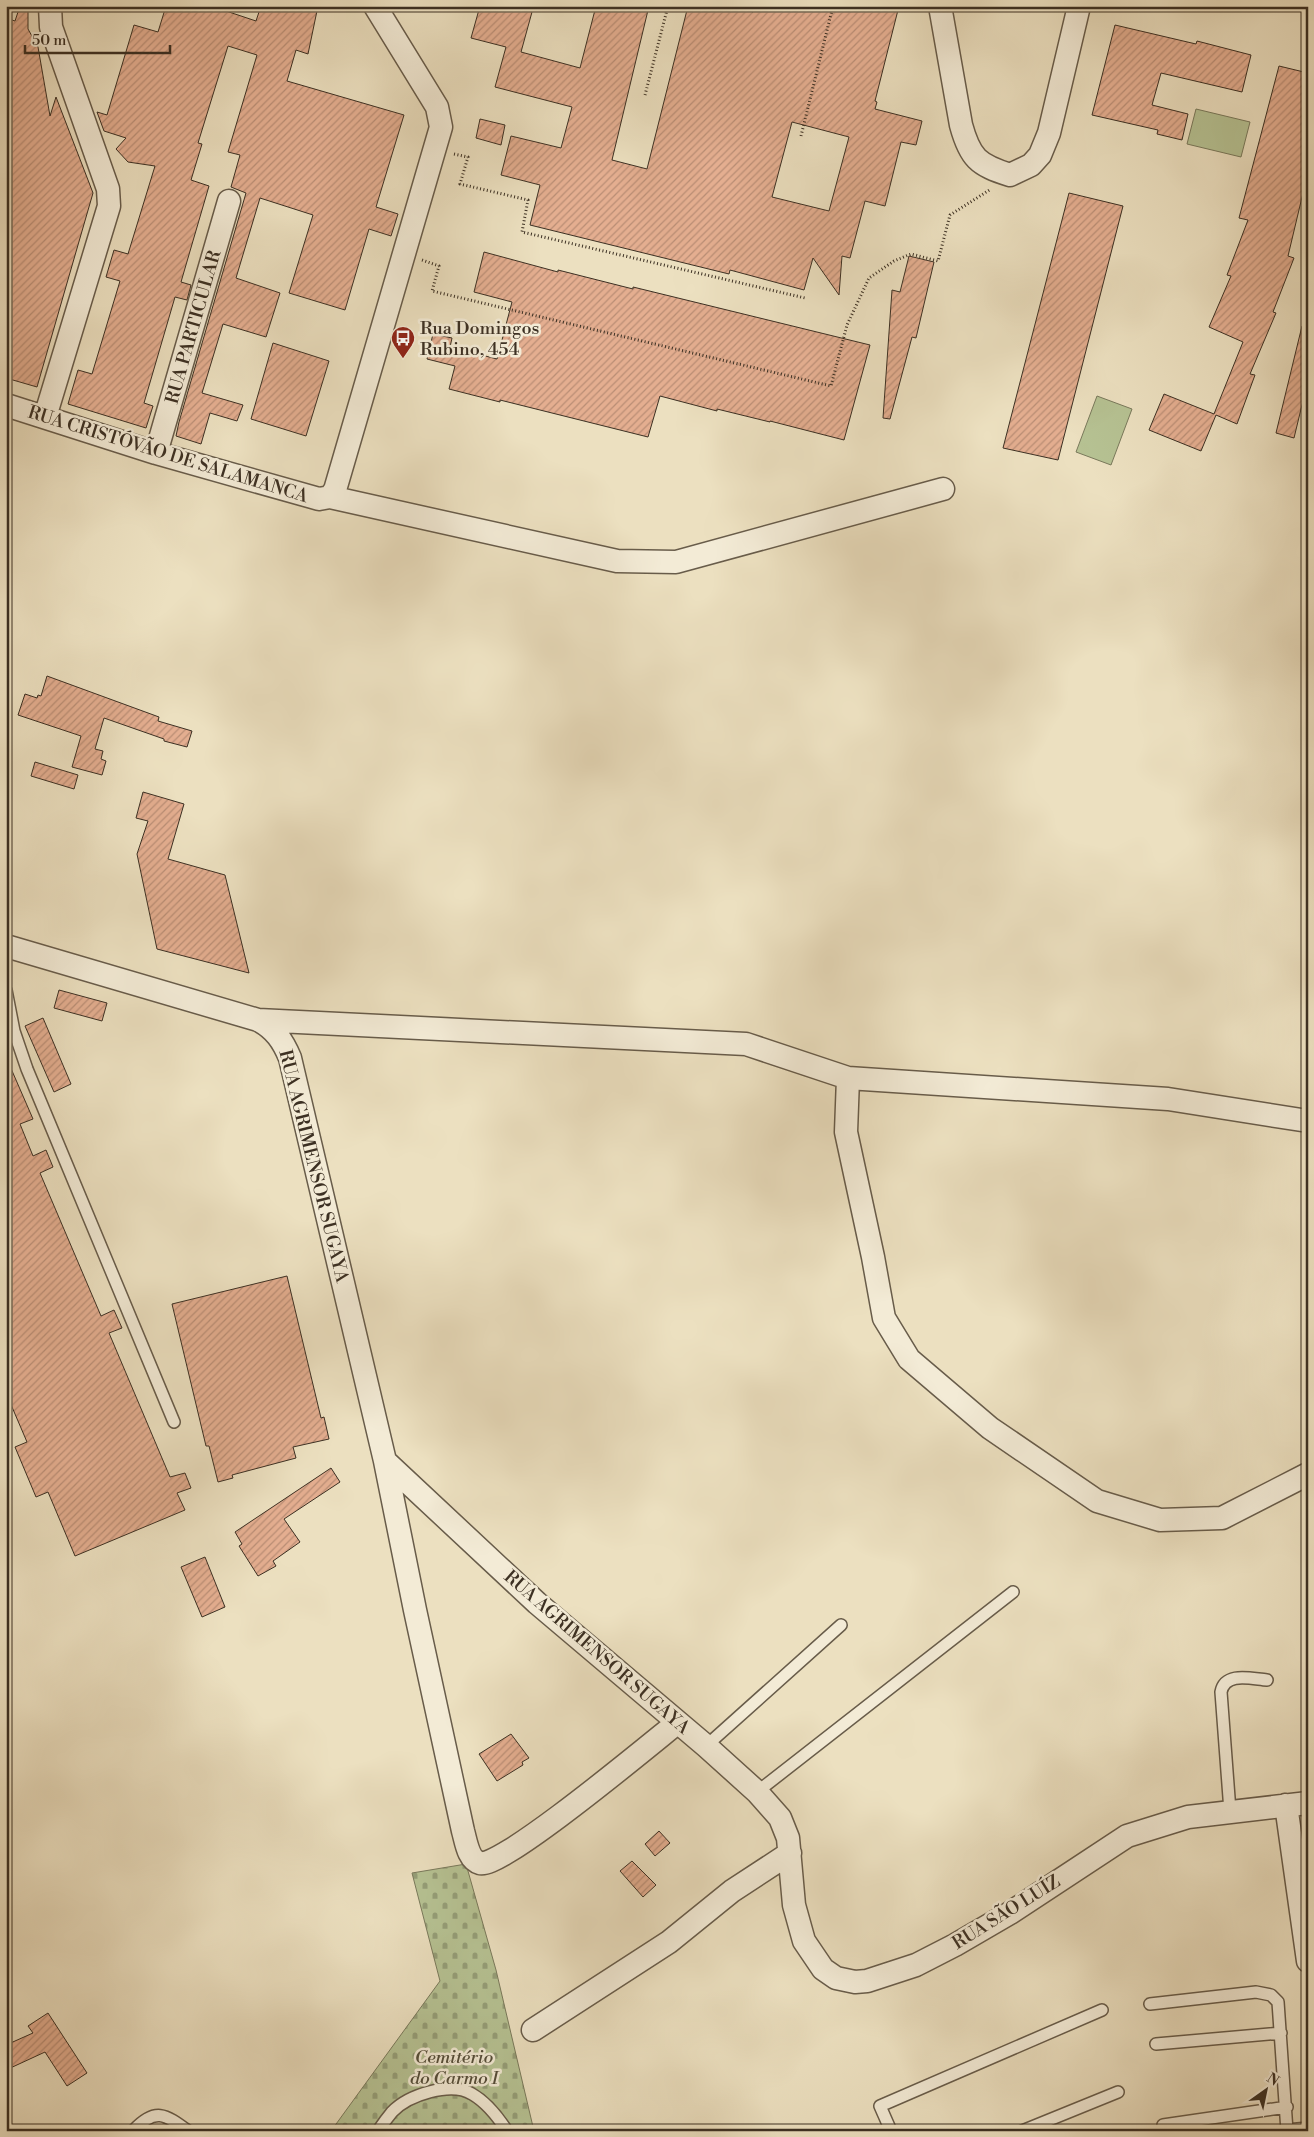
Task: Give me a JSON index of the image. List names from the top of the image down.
{
  "streets": {
    "street": [
      "RUA PARTICULAR",
      "RUA CRISTÓVÃO DE SALAMANCA",
      "RUA AGRIMENSOR SUGAYA",
      "RUA SÃO LUÍZ"
    ]
  },
  "crossings": [
    ["RUA PARTICULAR", "RUA CRISTÓVÃO DE SALAMANCA"],
    ["RUA AGRIMENSOR SUGAYA", "RUA SÃO LUÍZ"]
  ],
  "parks": ["Cemitério do Carmo I"],
  "places": {
    "bus stop": ["Rua Domingos Rubino, 454"]
  },
  "scale_bar": "50 m",
  "north": "top right"
}
